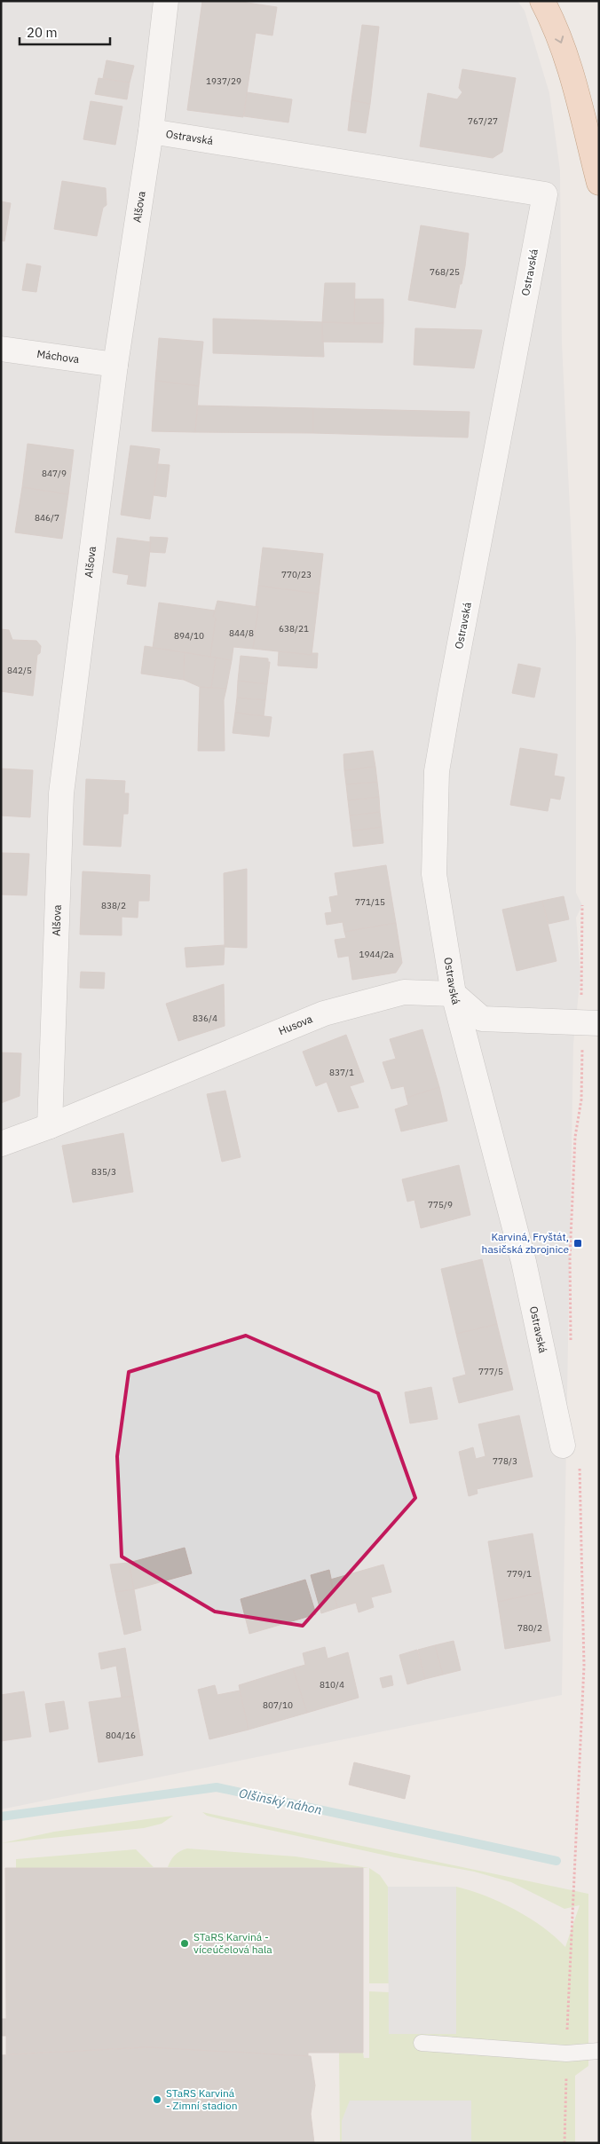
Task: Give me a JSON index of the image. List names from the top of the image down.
{
  "streets": {
    "street": [
      "Ostravská",
      "Alšova",
      "Máchova",
      "Husova"
    ]
  },
  "crossings": [
    ["Ostravská", "Alšova"],
    ["Ostravská", "Husova"],
    ["Alšova", "Máchova"],
    ["Alšova", "Husova"]
  ],
  "water": ["Olšinský náhon"],
  "places": {
    "transit": ["Karviná, Fryštát, hasičská zbrojnice"],
    "other": ["STaRS Karviná - víceúčelová hala", "STaRS Karviná - Zimní stadion"]
  },
  "house_numbers": [
    "1937/29",
    "767/27",
    "768/25",
    "847/9",
    "846/7",
    "770/23",
    "638/21",
    "844/8",
    "894/10",
    "842/5",
    "771/15",
    "838/2",
    "1944/2a",
    "836/4",
    "837/1",
    "835/3",
    "775/9",
    "777/5",
    "778/3",
    "779/1",
    "780/2",
    "810/4",
    "807/10",
    "804/16"
  ],
  "scale_bar": "20 m"
}
